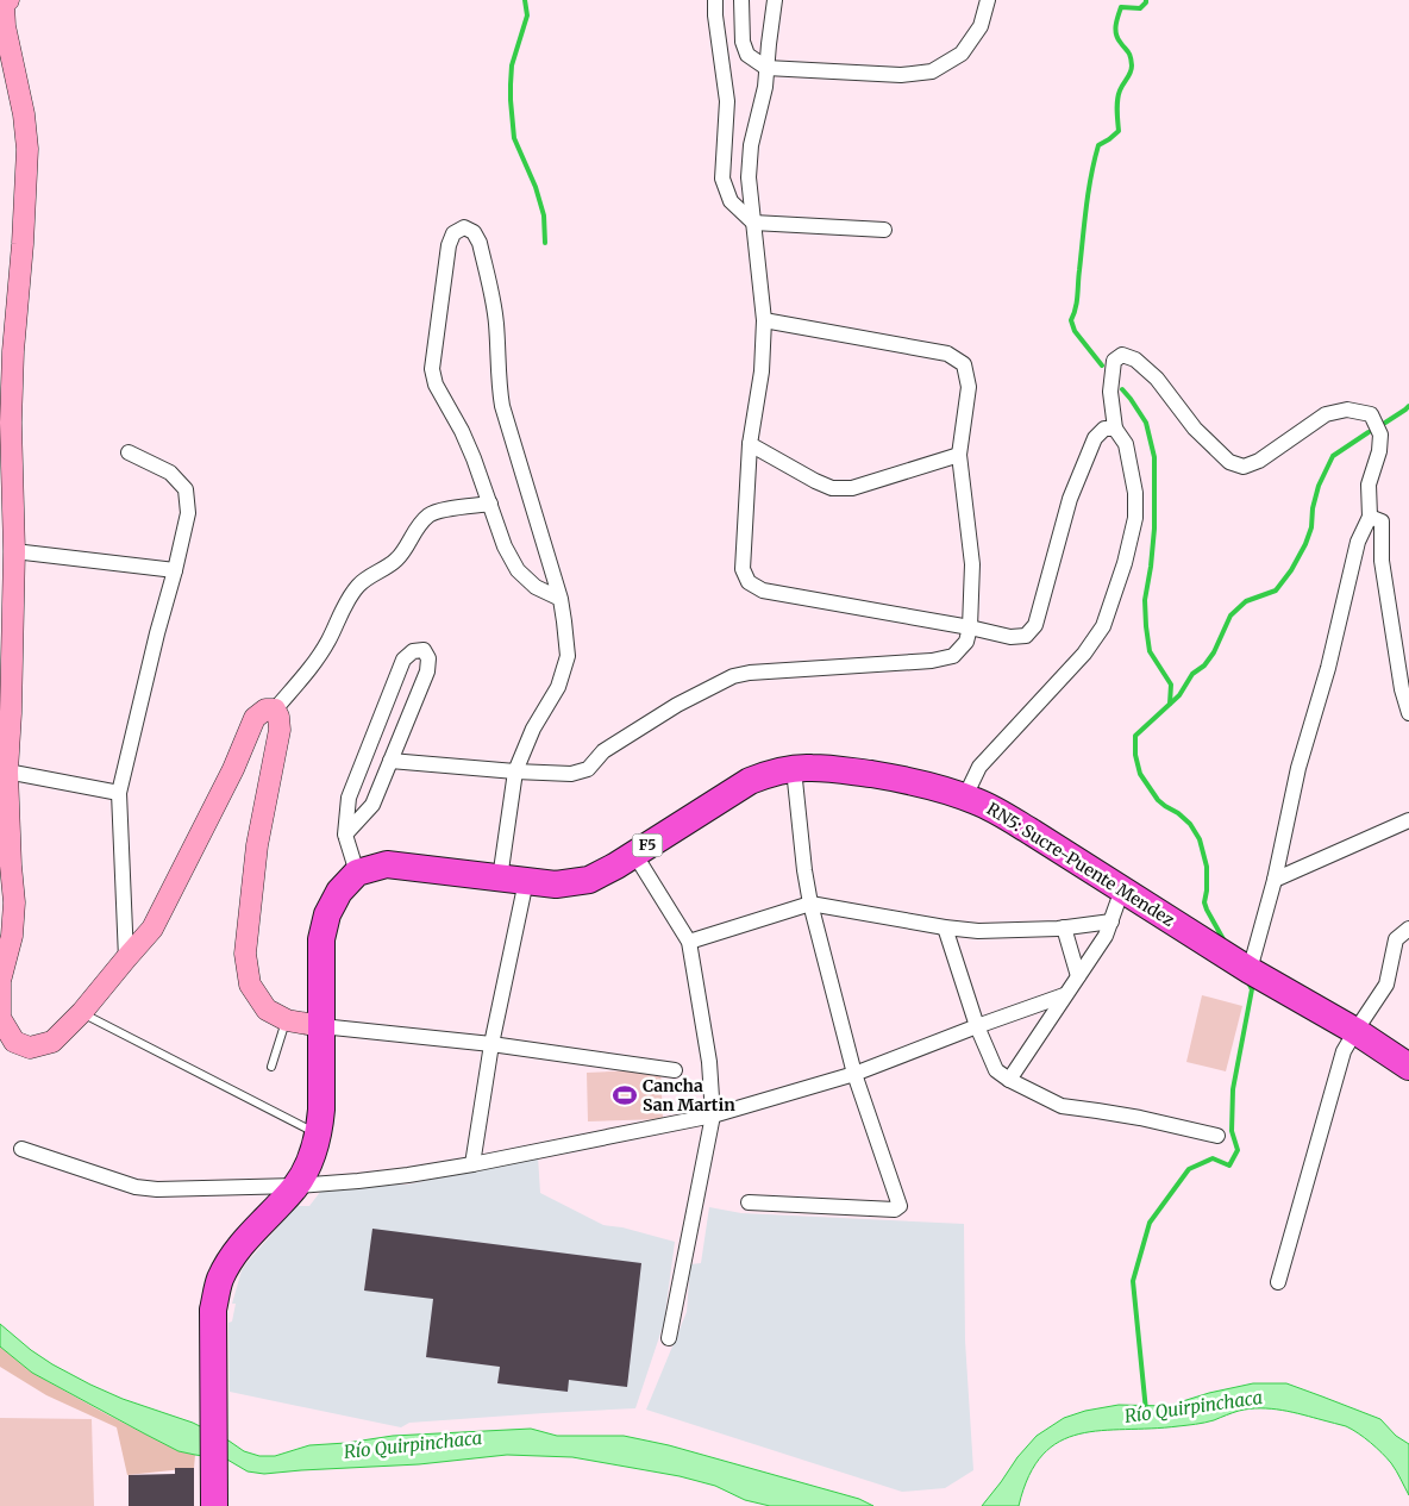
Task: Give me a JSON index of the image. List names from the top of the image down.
{
  "streets": {
    "highway": ["F5", "RN5: Sucre-Puente Mendez"]
  },
  "water": ["Río Quirpinchaca"],
  "places": {
    "sports": ["Cancha San Martin"]
  }
}
